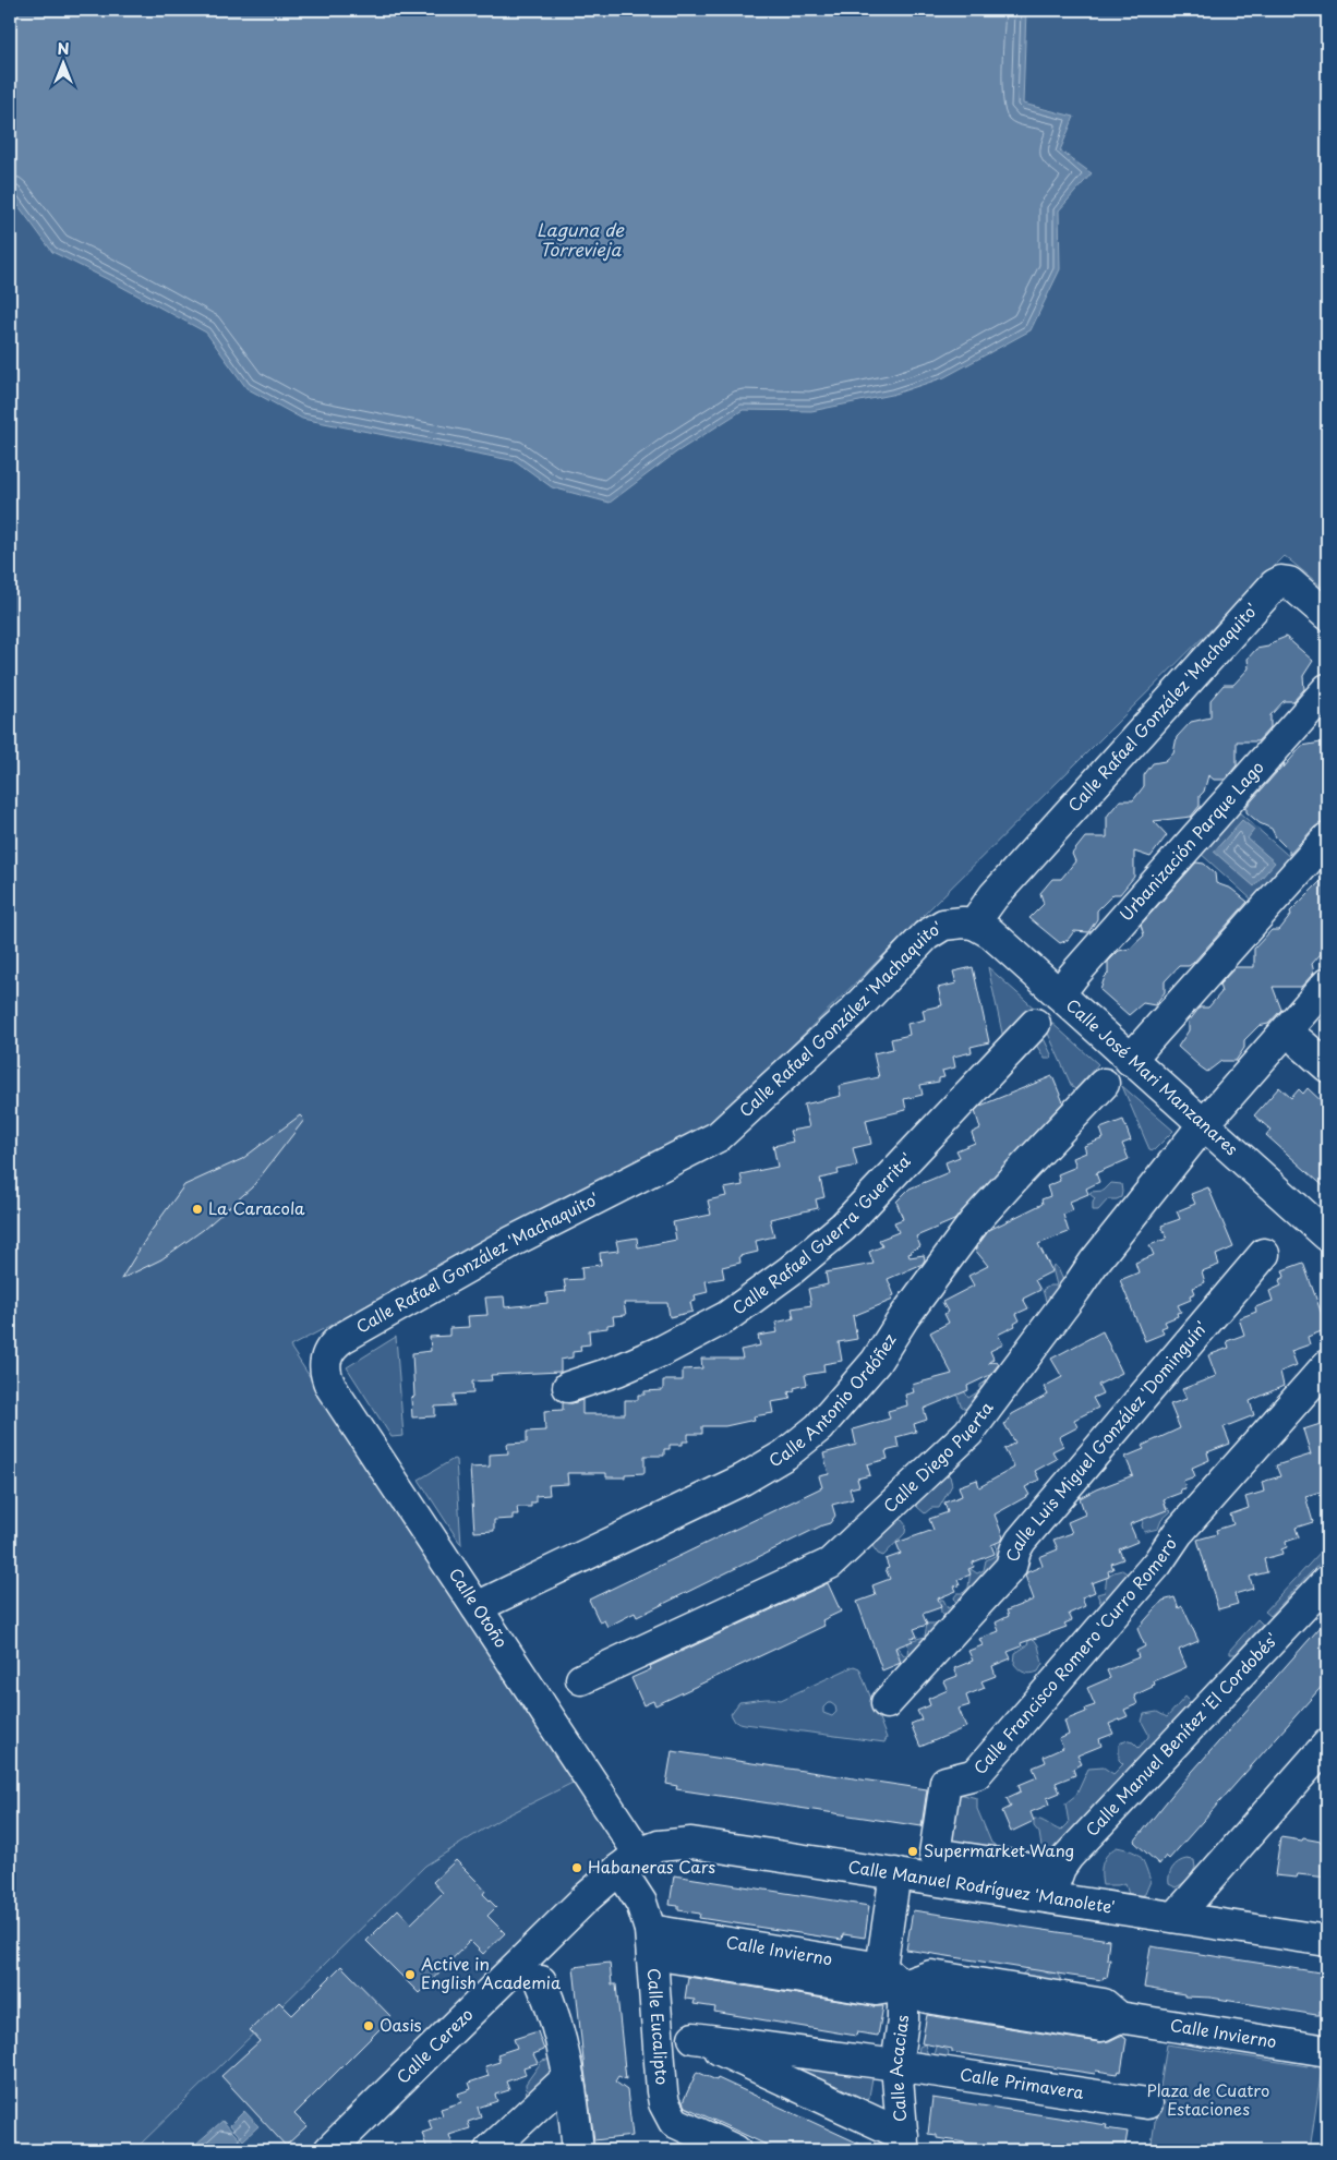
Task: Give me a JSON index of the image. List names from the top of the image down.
{
  "streets": {
    "street": [
      "Calle Rafael González 'Machaquito'",
      "Urbanización Parque Lago",
      "Calle José Mari Manzanares",
      "Calle Rafael Guerra 'Guerrita'",
      "Calle Antonio Ordóñez",
      "Calle Luis Miguel González 'Dominguín'",
      "Calle Diego Puerta",
      "Calle Otoño",
      "Calle Francisco Romero 'Curro Romero'",
      "Calle Manuel Benítez 'El Cordobés'",
      "Calle Manuel Rodríguez 'Manolete'",
      "Calle Invierno",
      "Calle Eucalipto",
      "Calle Cerezo",
      "Calle Acacias",
      "Calle Primavera"
    ]
  },
  "crossings": [
    ["Calle Rafael González 'Machaquito'", "Calle José Mari Manzanares"],
    ["Calle Rafael González 'Machaquito'", "Calle Otoño"],
    ["Urbanización Parque Lago", "Calle José Mari Manzanares"],
    ["Calle José Mari Manzanares", "Calle Diego Puerta"],
    ["Calle Antonio Ordóñez", "Calle Otoño"],
    ["Calle Otoño", "Calle Manuel Rodríguez 'Manolete'"],
    ["Calle Otoño", "Calle Eucalipto"],
    ["Calle Otoño", "Calle Cerezo"],
    ["Calle Francisco Romero 'Curro Romero'", "Calle Manuel Benítez 'El Cordobés'"],
    ["Calle Francisco Romero 'Curro Romero'", "Calle Manuel Rodríguez 'Manolete'"],
    ["Calle Manuel Benítez 'El Cordobés'", "Calle Manuel Rodríguez 'Manolete'"],
    ["Calle Manuel Rodríguez 'Manolete'", "Calle Eucalipto"],
    ["Calle Manuel Rodríguez 'Manolete'", "Calle Cerezo"],
    ["Calle Manuel Rodríguez 'Manolete'", "Calle Acacias"],
    ["Calle Invierno", "Calle Eucalipto"],
    ["Calle Invierno", "Calle Acacias"],
    ["Calle Eucalipto", "Calle Cerezo"],
    ["Calle Acacias", "Calle Primavera"]
  ],
  "water": ["Laguna de Torrevieja"],
  "parks": ["Plaza de Cuatro Estaciones"],
  "places": [
    "La Caracola",
    "Supermarket Wang",
    "Habaneras Cars",
    "Active in English Academia",
    "Oasis"
  ],
  "north": "top"
}
